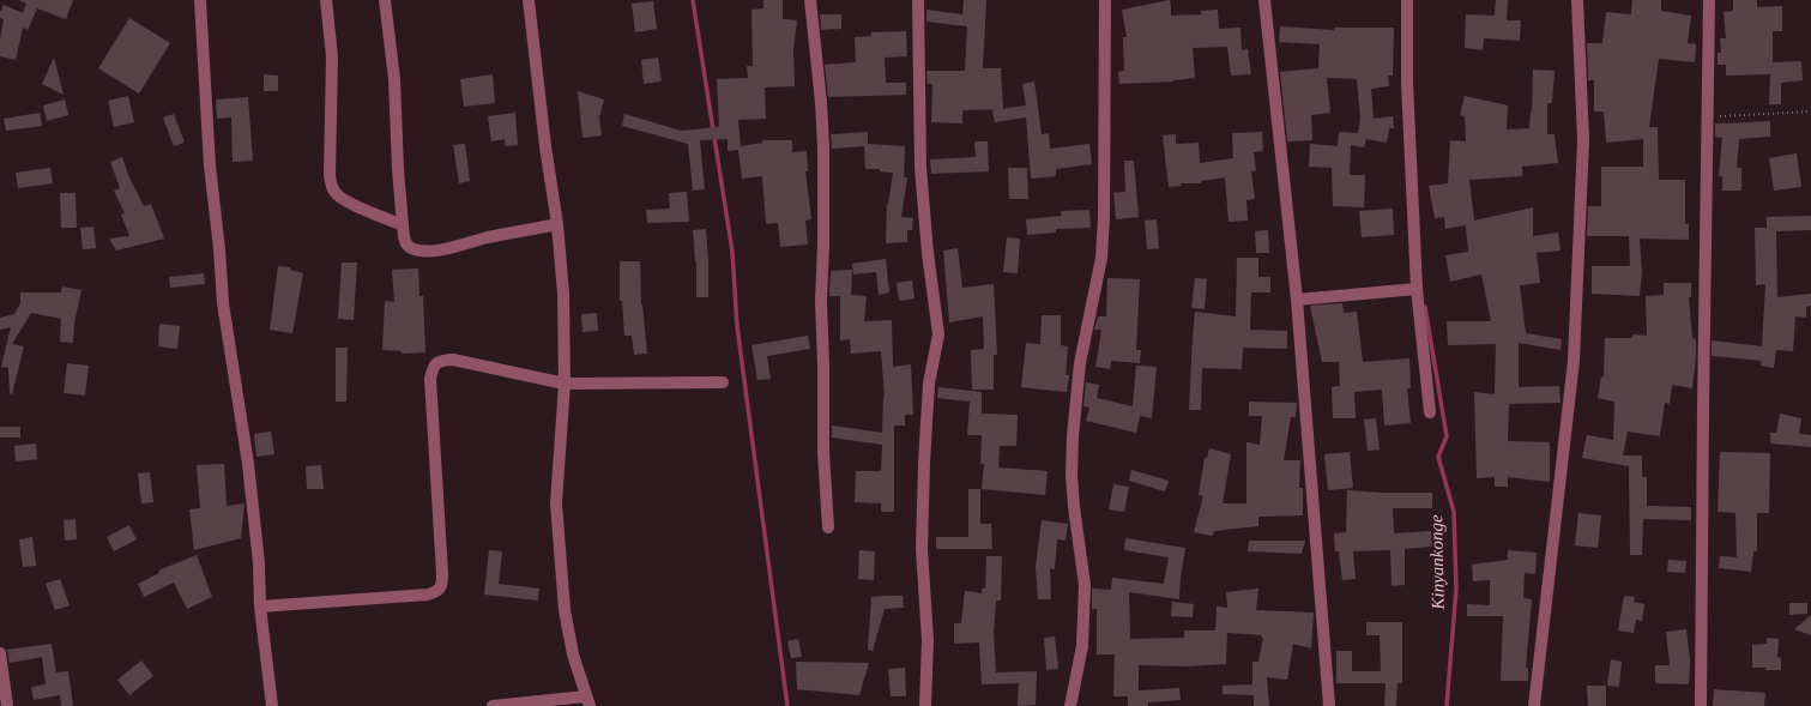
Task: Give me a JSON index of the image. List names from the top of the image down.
{
  "water": ["Kinyankonge"]
}
